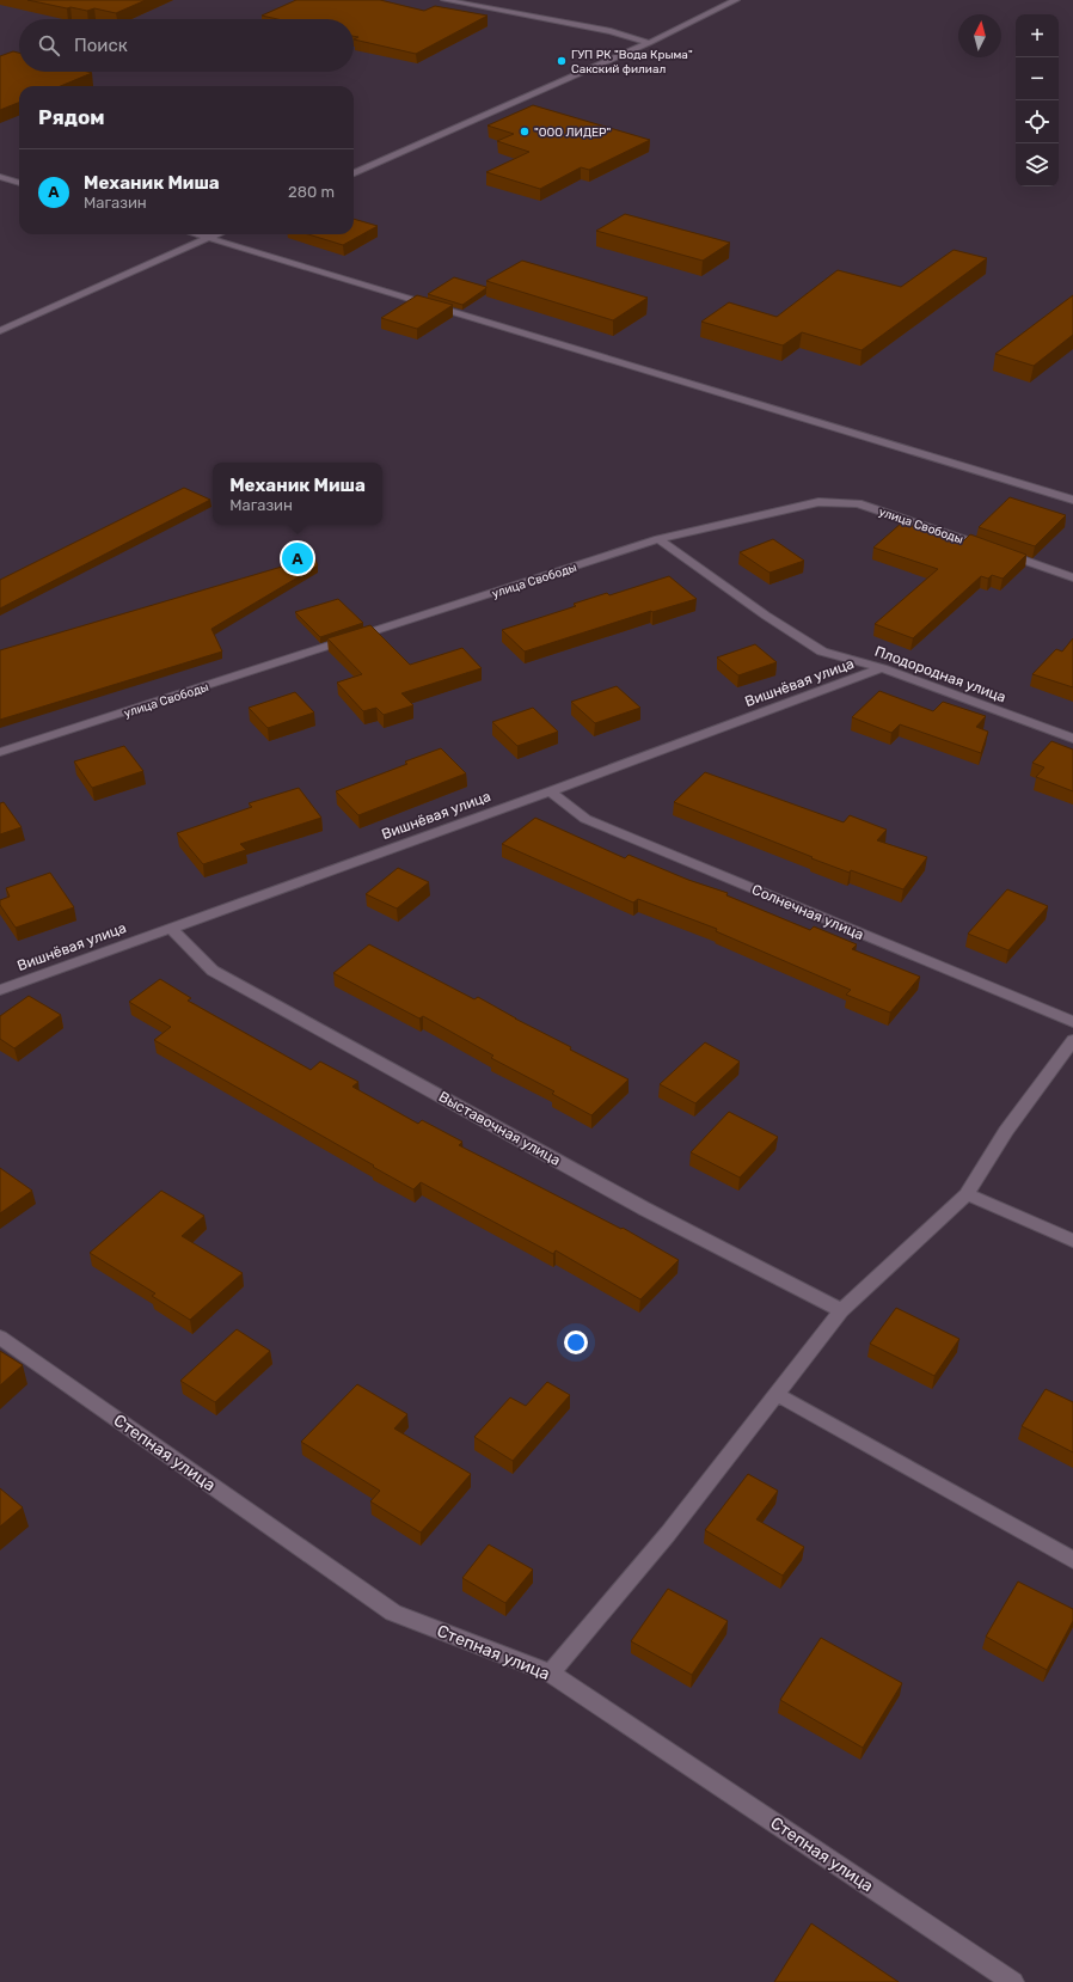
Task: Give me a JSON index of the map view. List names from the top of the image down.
{
  "streets": {
    "street": [
      "улица Свободы",
      "Плодородная улица",
      "Вишнёвая улица",
      "Солнечная улица",
      "Выставочная улица",
      "Степная улица"
    ]
  },
  "crossings": [
    ["улица Свободы", "Плодородная улица"],
    ["Плодородная улица", "Вишнёвая улица"],
    ["Вишнёвая улица", "Солнечная улица"],
    ["Вишнёвая улица", "Выставочная улица"]
  ],
  "places": ["ГУП РК \"Вода Крыма\" Сакский филиал", "\"ООО ЛИДЕР\""],
  "north": "top",
  "page": {
    "map_buttons": ["+", "−"],
    "search": "Поиск",
    "heading": "Рядом",
    "list": [
      {
        "mark": "A",
        "name": "Механик Миша",
        "note": "Магазин",
        "value": "280 m"
      }
    ],
    "popup": ["Механик Миша", "Магазин"],
    "pins": "A"
  }
}
